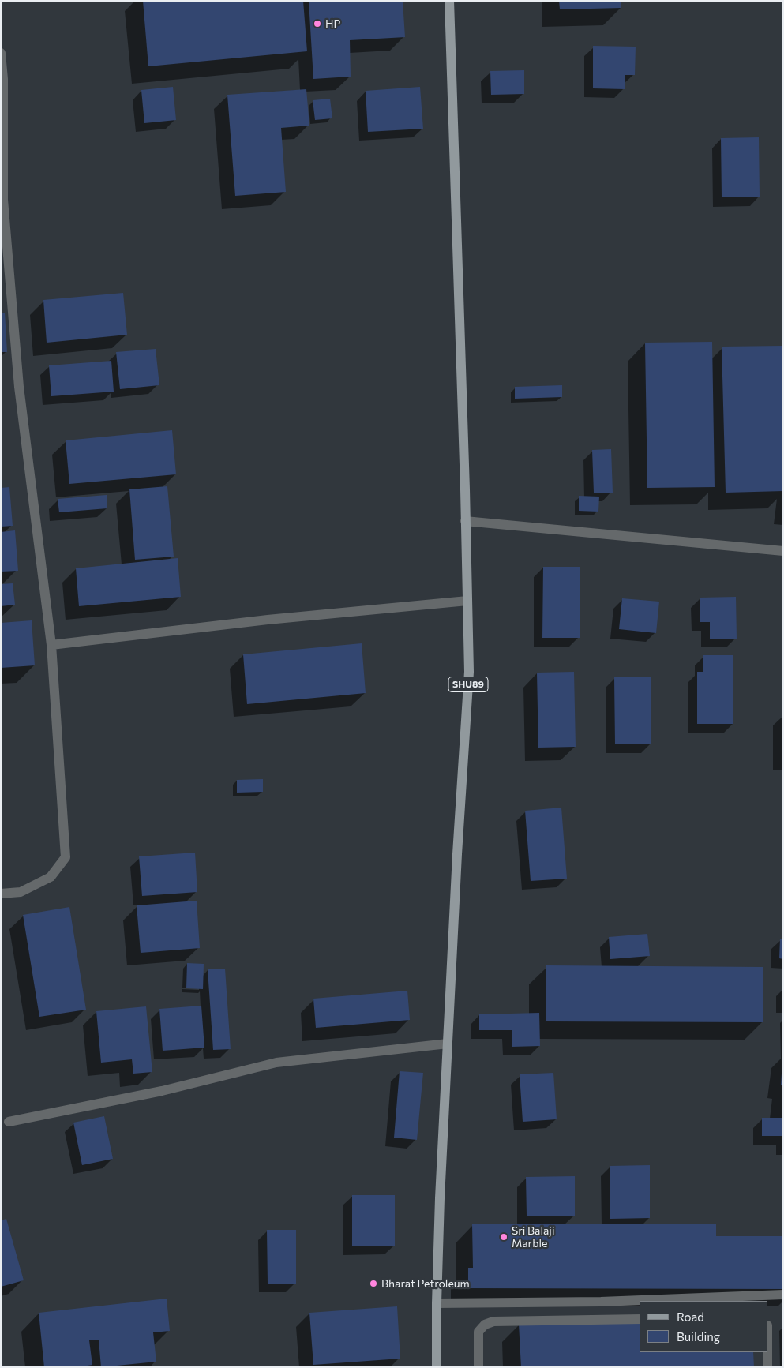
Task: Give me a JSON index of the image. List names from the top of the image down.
{
  "streets": {
    "main road": ["SHU89"]
  },
  "places": ["HP", "Sri Balaji Marble", "Bharat Petroleum"],
  "legend": ["Road", "Building"]
}
